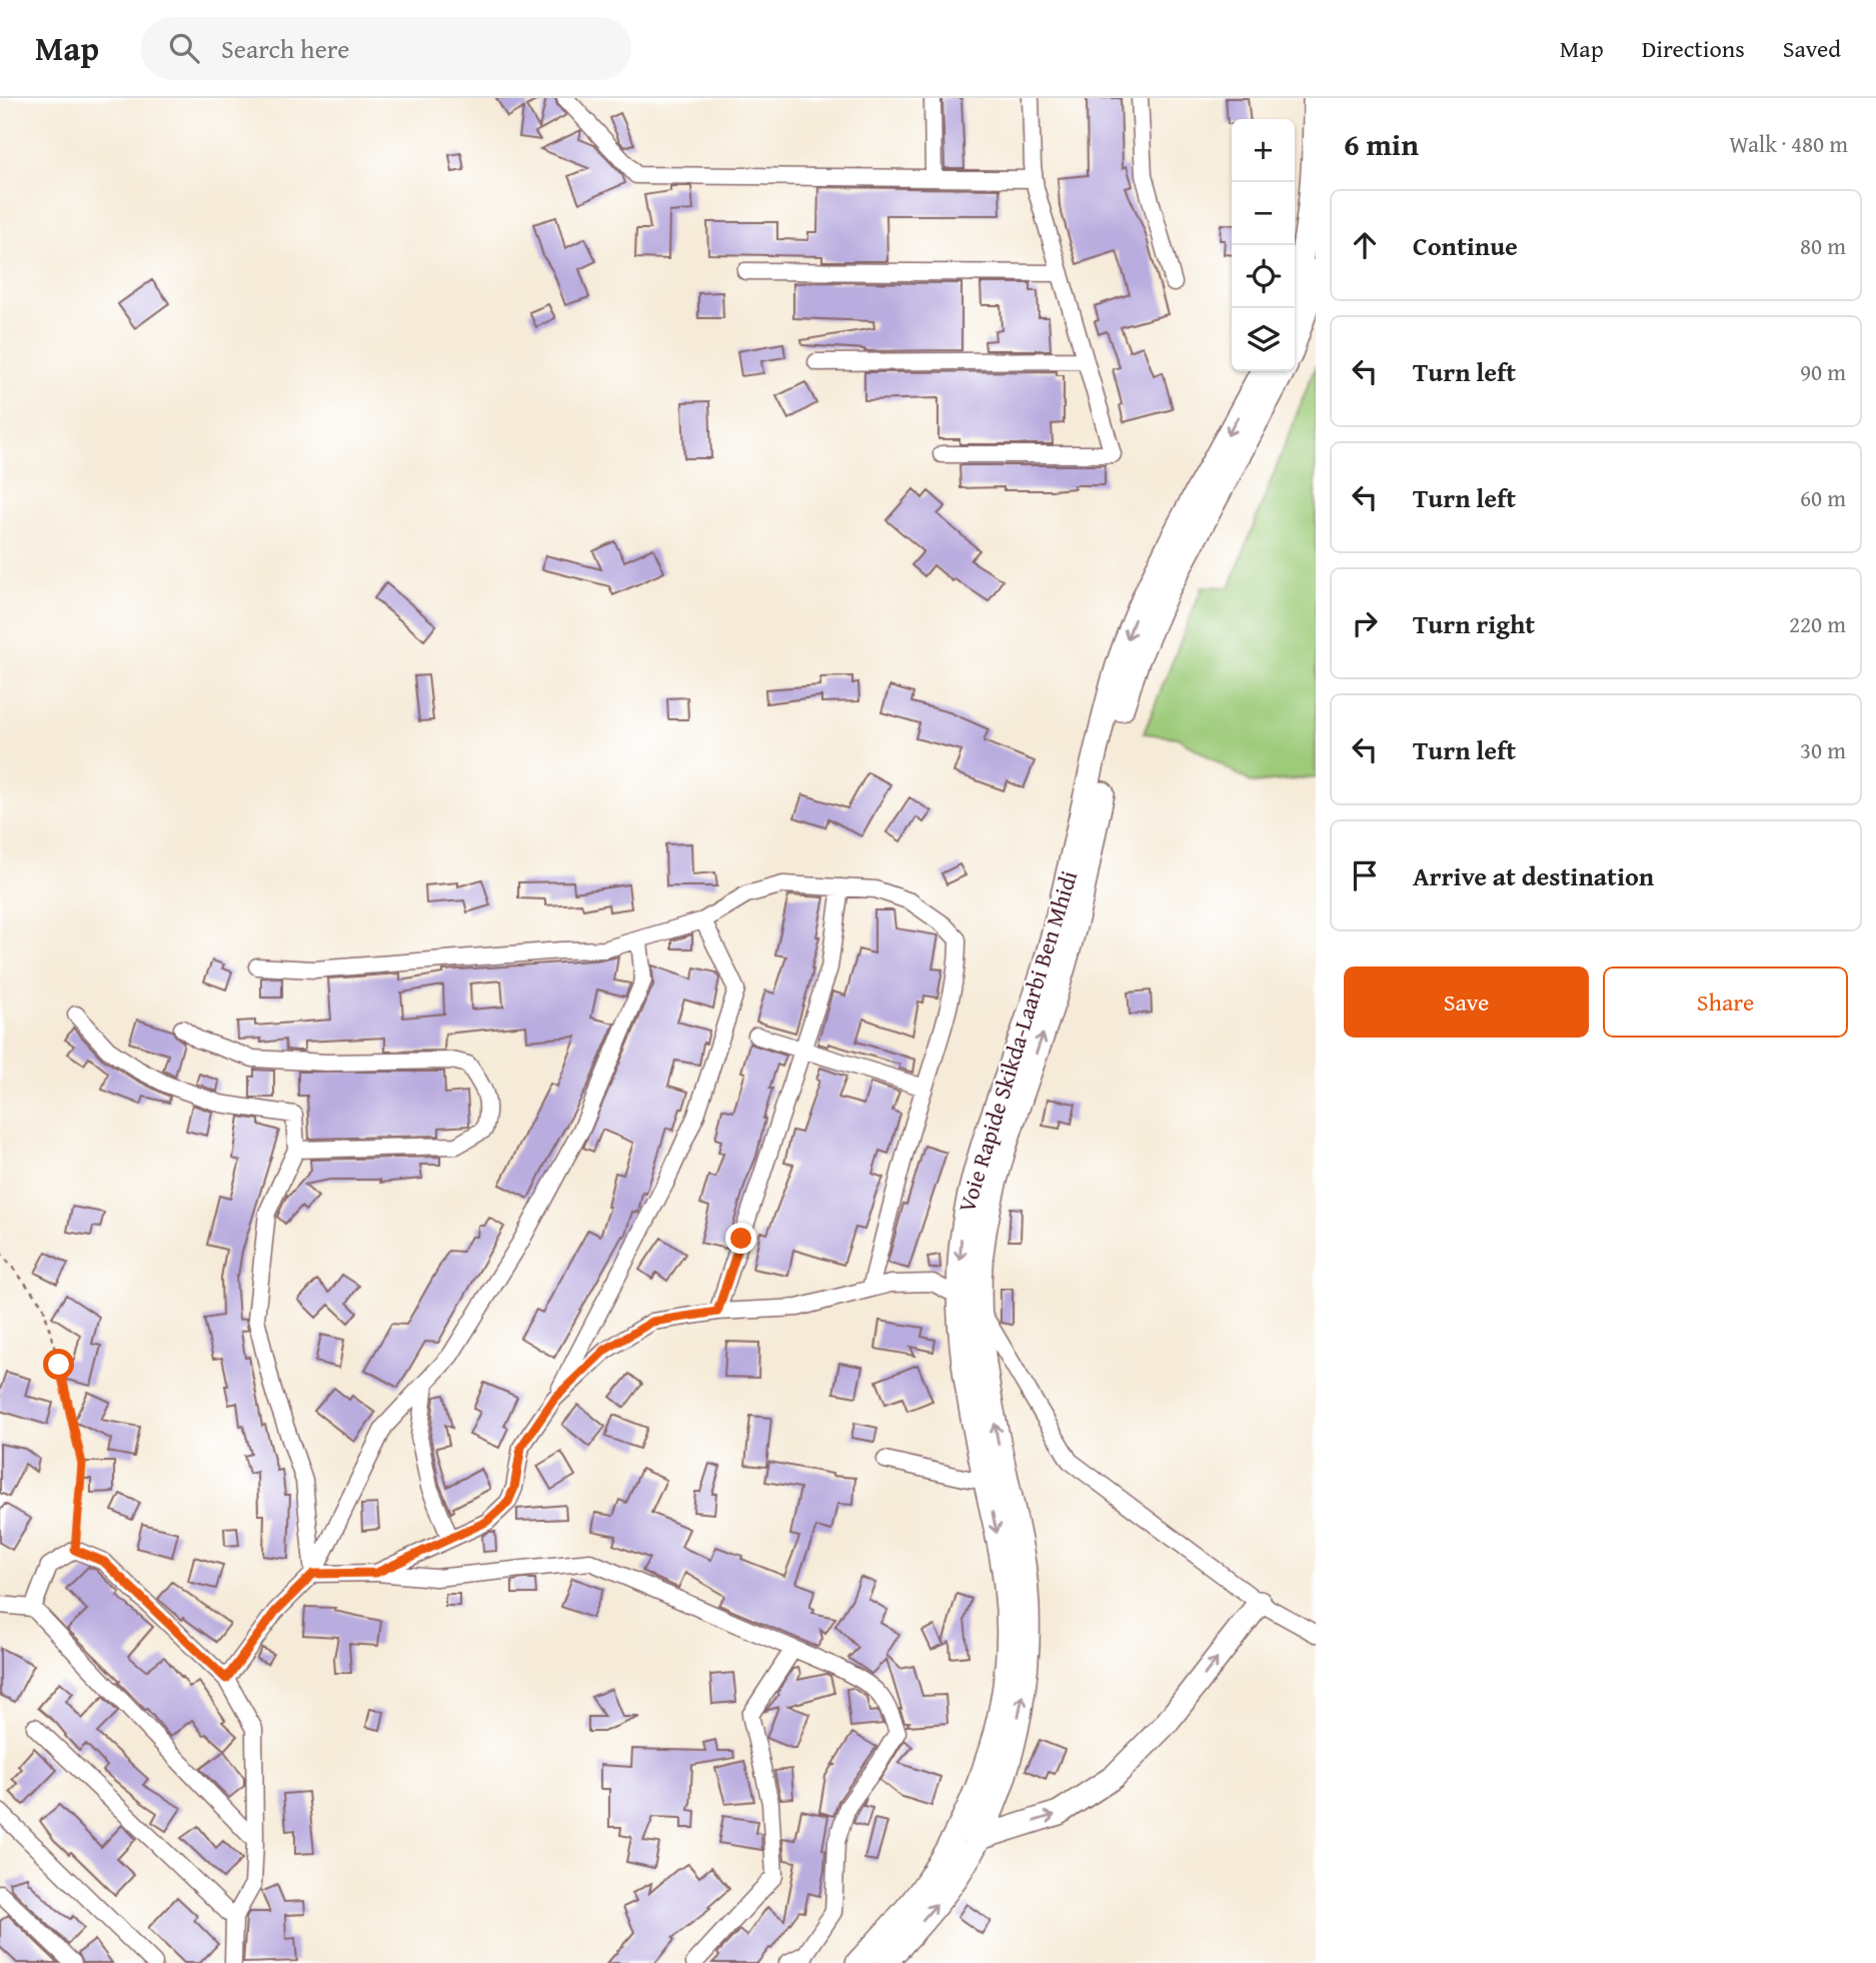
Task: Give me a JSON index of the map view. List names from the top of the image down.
{
  "streets": {
    "highway": ["Voie Rapide Skikda-Laarbi Ben Mhidi"]
  },
  "page": {
    "header": "Map",
    "search": "Search here",
    "nav": ["Map", "Directions", "Saved"],
    "heading": ["6 min", "Walk · 480 m"],
    "map_buttons": ["+", "−"],
    "list": [
      ["Continue", "80 m"],
      ["Turn left", "90 m"],
      ["Turn left", "60 m"],
      ["Turn right", "220 m"],
      ["Turn left", "30 m"],
      "Arrive at destination"
    ],
    "buttons": ["Save", "Share"]
  }
}
